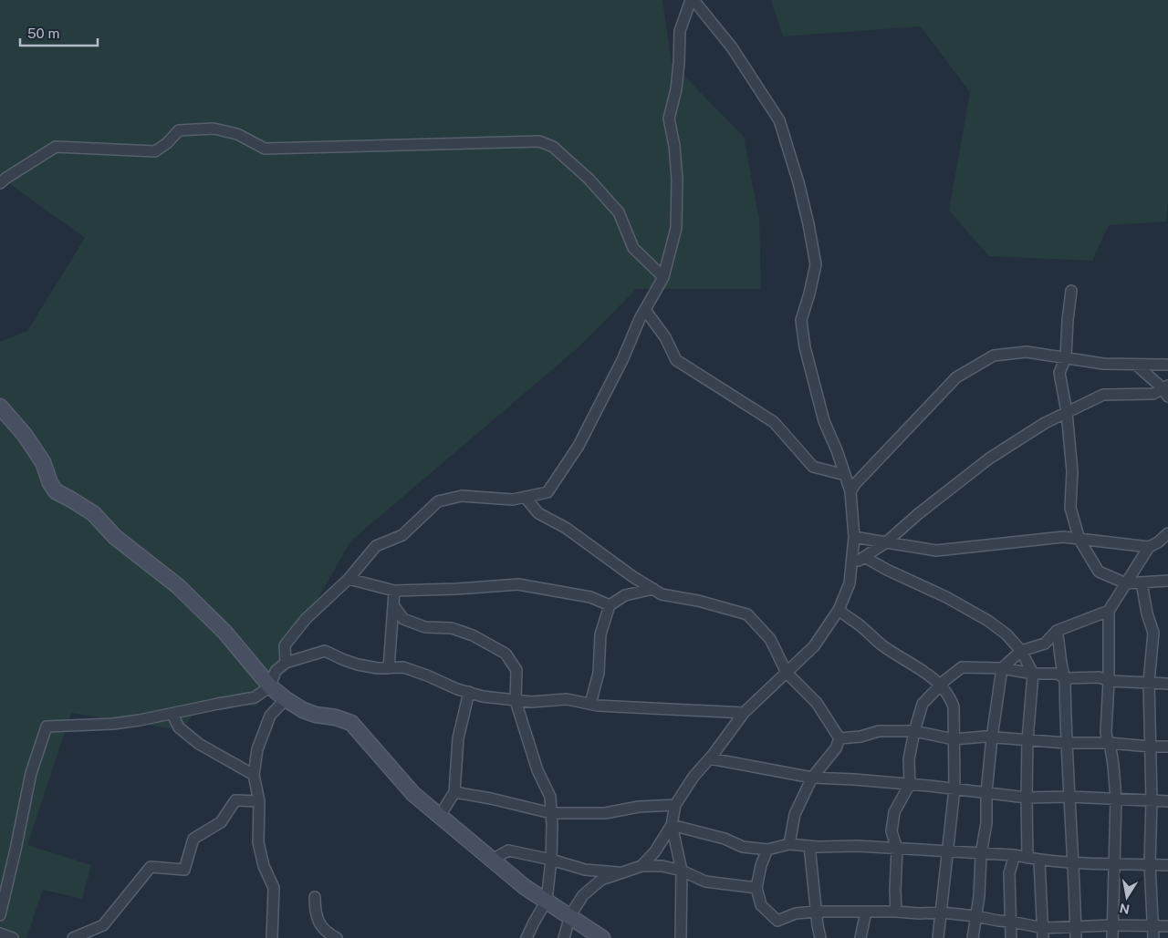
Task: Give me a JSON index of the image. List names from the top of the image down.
{
  "scale_bar": "50 m",
  "north": "bottom"
}
